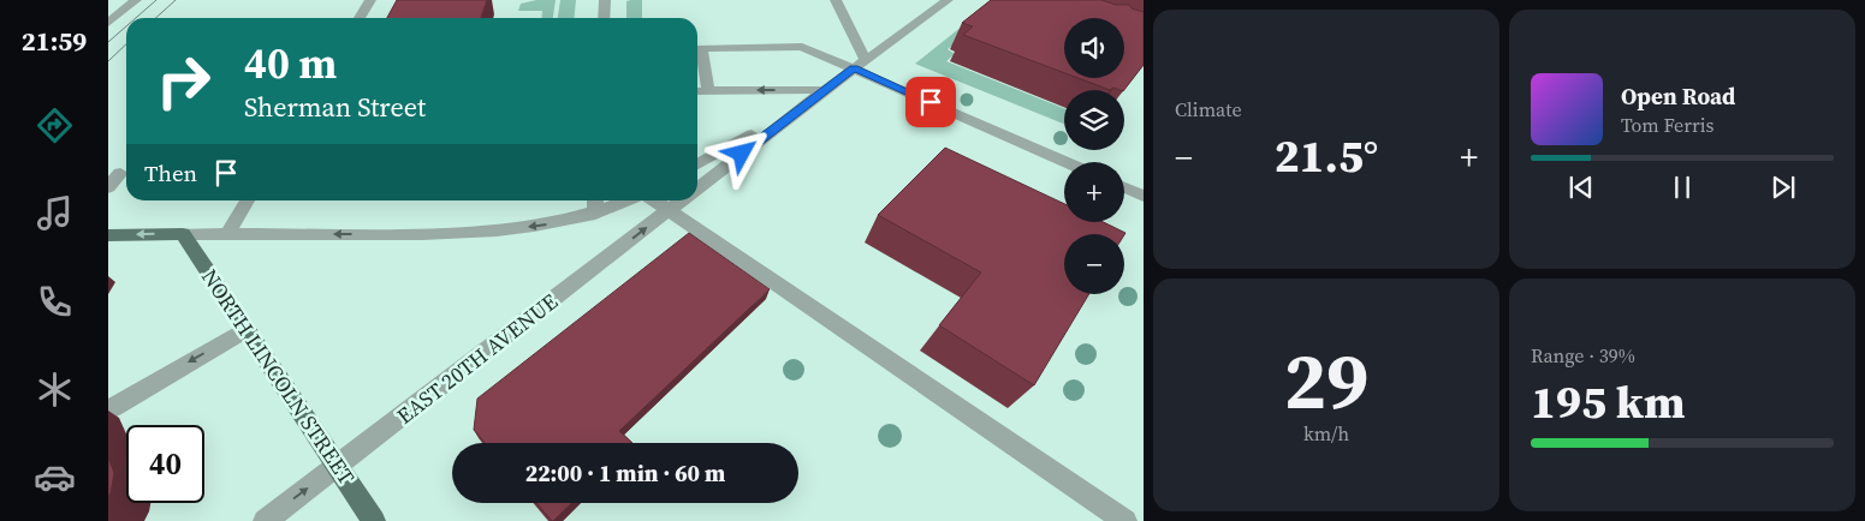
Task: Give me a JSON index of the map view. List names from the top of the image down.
{
  "streets": {
    "main road": ["NORTH LINCOLN STREET"],
    "street": ["EAST 20TH AVENUE"]
  },
  "crossings": [
    ["EAST 20TH AVENUE", "NORTH LINCOLN STREET"]
  ],
  "one_way": ["EAST 20TH AVENUE"],
  "page": {
    "tabs": "21:59",
    "tile": [
      "Climate",
      ["29", "km/h"],
      ["Range · 39%", "195 km"]
    ],
    "map_buttons": ["+", "−"],
    "turn": ["40 m", "Sherman Street"],
    "song": ["Open Road", "Tom Ferris"],
    "heat": ["−", "21.5°", "+"],
    "then": "Then",
    "limit": "40",
    "trip": "22:00 · 1 min · 60 m"
  }
}
